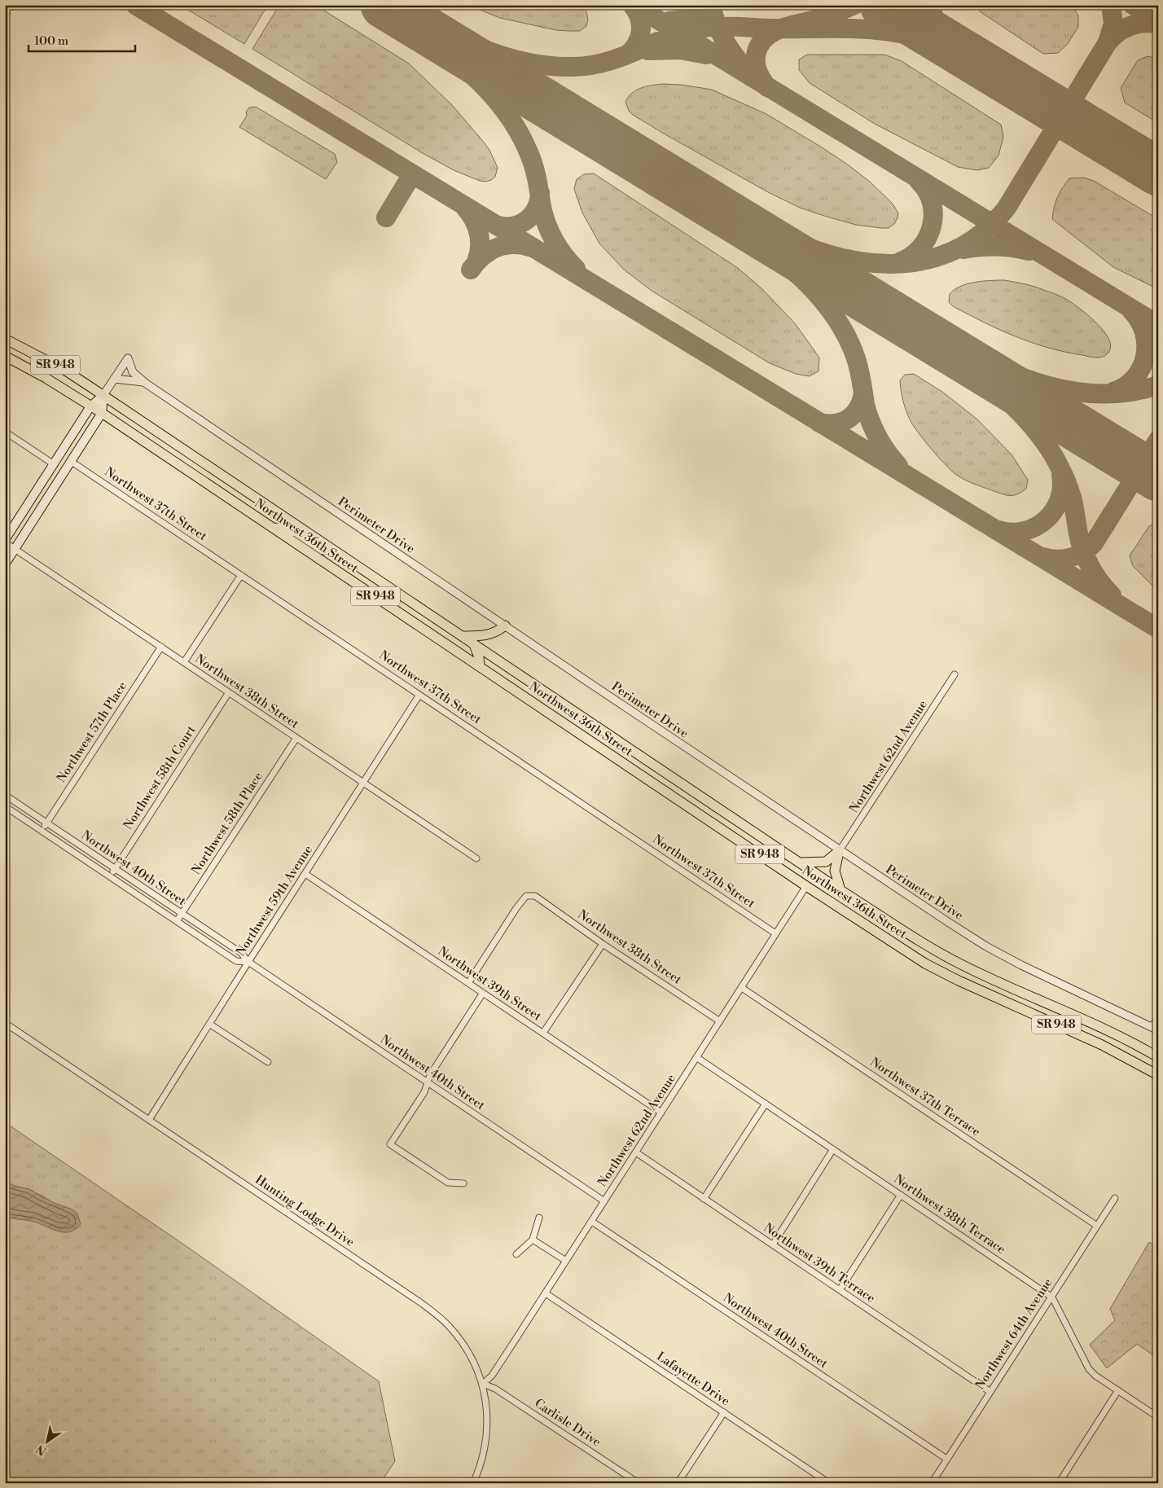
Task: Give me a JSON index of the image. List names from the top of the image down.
{
  "streets": {
    "main road": ["SR 948", "Northwest 36th Street"],
    "street": [
      "Northwest 37th Street",
      "Perimeter Drive",
      "Northwest 38th Street",
      "Northwest 57th Place",
      "Northwest 62nd Avenue",
      "Northwest 58th Court",
      "Northwest 58th Place",
      "Northwest 40th Street",
      "Northwest 59th Avenue",
      "Northwest 39th Street",
      "Northwest 37th Terrace",
      "Hunting Lodge Drive",
      "Northwest 38th Terrace",
      "Northwest 39th Terrace",
      "Northwest 64th Avenue",
      "Lafayette Drive",
      "Carlisle Drive"
    ]
  },
  "crossings": [
    ["Northwest 37th Street", "Northwest 62nd Avenue"],
    ["Northwest 37th Street", "Northwest 59th Avenue"],
    ["Perimeter Drive", "Northwest 62nd Avenue"],
    ["Northwest 36th Street", "Northwest 62nd Avenue"],
    ["Northwest 38th Street", "Northwest 57th Place"],
    ["Northwest 38th Street", "Northwest 62nd Avenue"],
    ["Northwest 38th Street", "Northwest 58th Court"],
    ["Northwest 38th Street", "Northwest 58th Place"],
    ["Northwest 38th Street", "Northwest 59th Avenue"],
    ["Northwest 38th Street", "Northwest 39th Street"],
    ["Northwest 57th Place", "Northwest 40th Street"],
    ["Northwest 62nd Avenue", "Northwest 40th Street"],
    ["Northwest 62nd Avenue", "Northwest 39th Street"],
    ["Northwest 62nd Avenue", "Northwest 37th Terrace"],
    ["Northwest 62nd Avenue", "Hunting Lodge Drive"],
    ["Northwest 62nd Avenue", "Northwest 38th Terrace"],
    ["Northwest 62nd Avenue", "Northwest 39th Terrace"],
    ["Northwest 62nd Avenue", "Lafayette Drive"],
    ["Northwest 62nd Avenue", "Carlisle Drive"],
    ["Northwest 58th Court", "Northwest 40th Street"],
    ["Northwest 58th Place", "Northwest 40th Street"],
    ["Northwest 40th Street", "Northwest 59th Avenue"],
    ["Northwest 40th Street", "Northwest 64th Avenue"],
    ["Northwest 59th Avenue", "Northwest 39th Street"],
    ["Northwest 59th Avenue", "Hunting Lodge Drive"],
    ["Northwest 37th Terrace", "Northwest 64th Avenue"],
    ["Hunting Lodge Drive", "Carlisle Drive"],
    ["Northwest 38th Terrace", "Northwest 64th Avenue"],
    ["Northwest 39th Terrace", "Northwest 64th Avenue"]
  ],
  "scale_bar": "100 m",
  "north": "bottom left"
}
